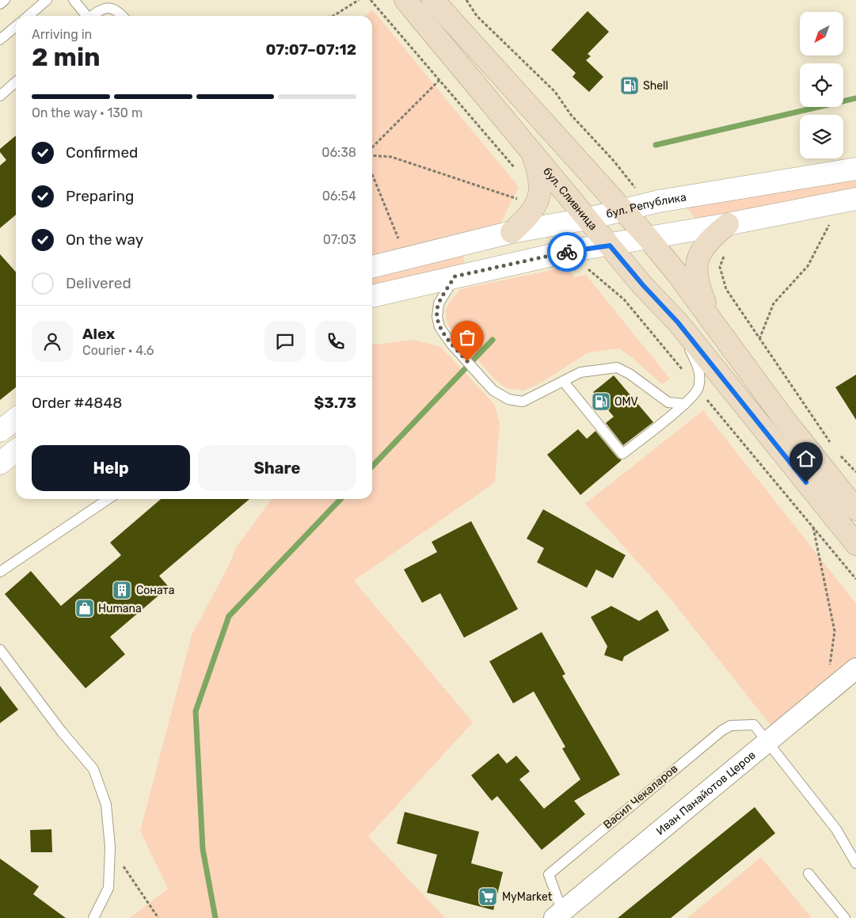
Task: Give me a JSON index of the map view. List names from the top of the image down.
{
  "streets": {
    "main road": ["бул. Сливница"],
    "street": ["бул. Република", "Иван Панайотов Церов"],
    "lane": ["Васил Чекаларов"]
  },
  "crossings": [
    ["бул. Сливница", "бул. Република"],
    ["Иван Панайотов Церов", "Васил Чекаларов"]
  ],
  "places": {
    "fuel station": ["Shell", "OMV"],
    "building": ["Соната"],
    "shop": ["Humana"],
    "supermarket": ["MyMarket"]
  },
  "north": "bottom left",
  "page": {
    "heading": ["2 min", "Arriving in", "07:07–07:12"],
    "panel": [
      "Alex",
      "Courier · 4.6",
      "Order #4848",
      "$3.73"
    ],
    "bar": "On the way · 130 m",
    "list": [
      ["Confirmed", "06:38"],
      ["Preparing", "06:54"],
      ["On the way", "07:03"],
      "Delivered"
    ],
    "buttons": ["Help", "Share"]
  }
}
